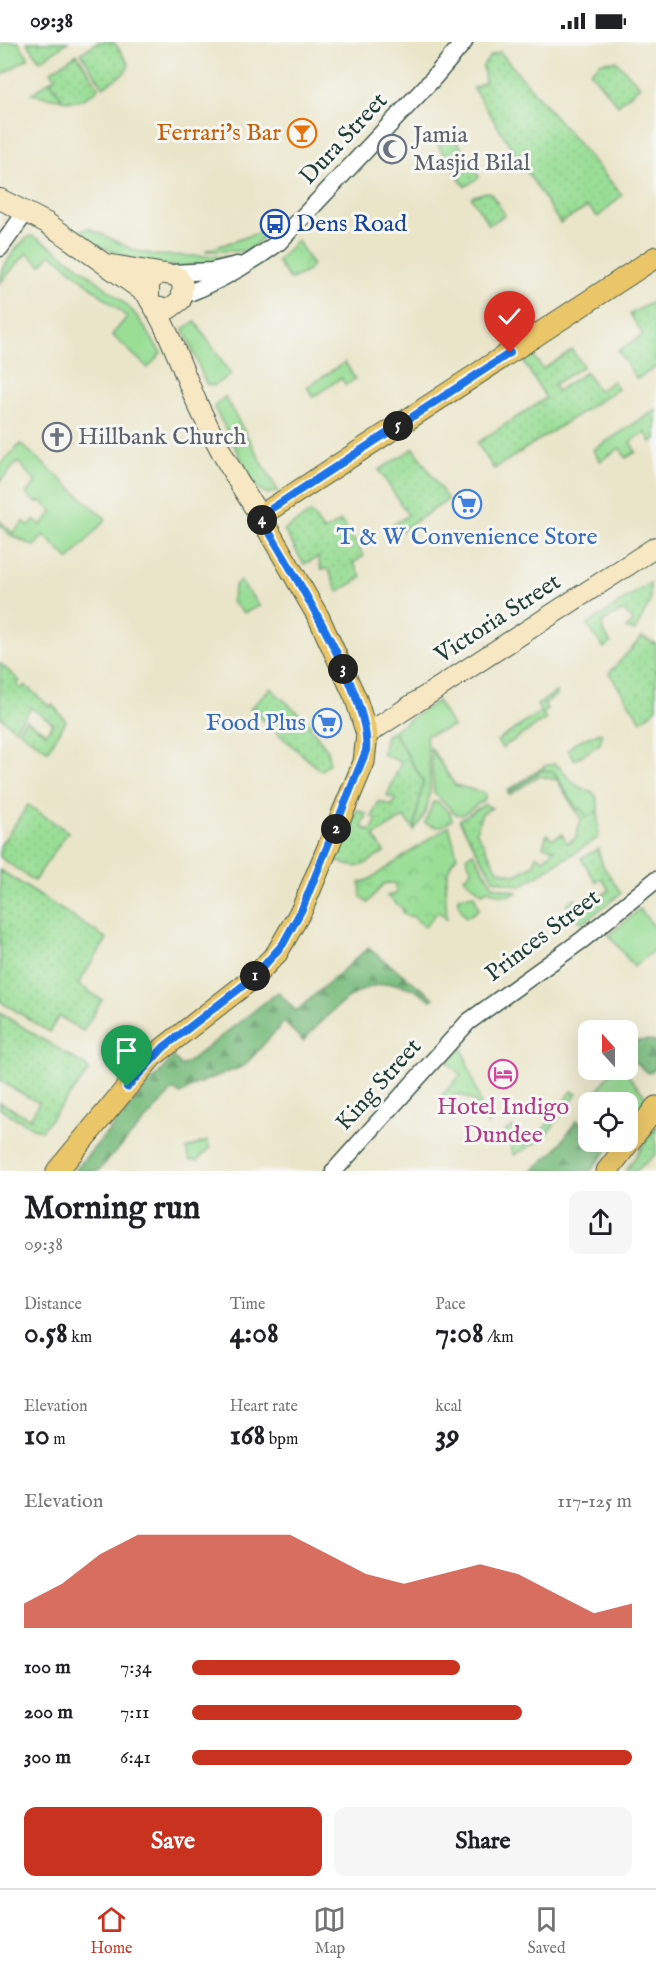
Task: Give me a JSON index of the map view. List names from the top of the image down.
{
  "streets": {
    "main road": ["Victoria Street"],
    "street": ["Dura Street", "Princes Street", "King Street"]
  },
  "crossings": [
    ["Princes Street", "King Street"]
  ],
  "places": {
    "bar": ["Ferrari's Bar"],
    "mosque": ["Jamia Masjid Bilal"],
    "bus stop": ["Dens Road"],
    "church": ["Hillbank Church"],
    "supermarket": ["T & W Convenience Store", "Food Plus"],
    "hotel": ["Hotel Indigo Dundee"]
  },
  "north": "top",
  "page": {
    "status": "09:38",
    "pins": [
      "5",
      "4",
      "3",
      "2",
      "1"
    ],
    "heading": ["Morning run", "09:38"],
    "stats": [
      ["Distance", "0.58 km"],
      ["Time", "4:08"],
      ["Pace", "7:08 /km"],
      ["Elevation", "10 m"],
      ["Heart rate", "168 bpm"],
      ["kcal", "39"]
    ],
    "chart": ["Elevation", "117–125 m"],
    "list": [
      {
        "name": "100 m",
        "note": "7:34"
      },
      {
        "name": "200 m",
        "note": "7:11"
      },
      {
        "name": "300 m",
        "note": "6:41"
      }
    ],
    "buttons": ["Save", "Share"],
    "tabs": ["Home", "Map", "Saved"]
  }
}
